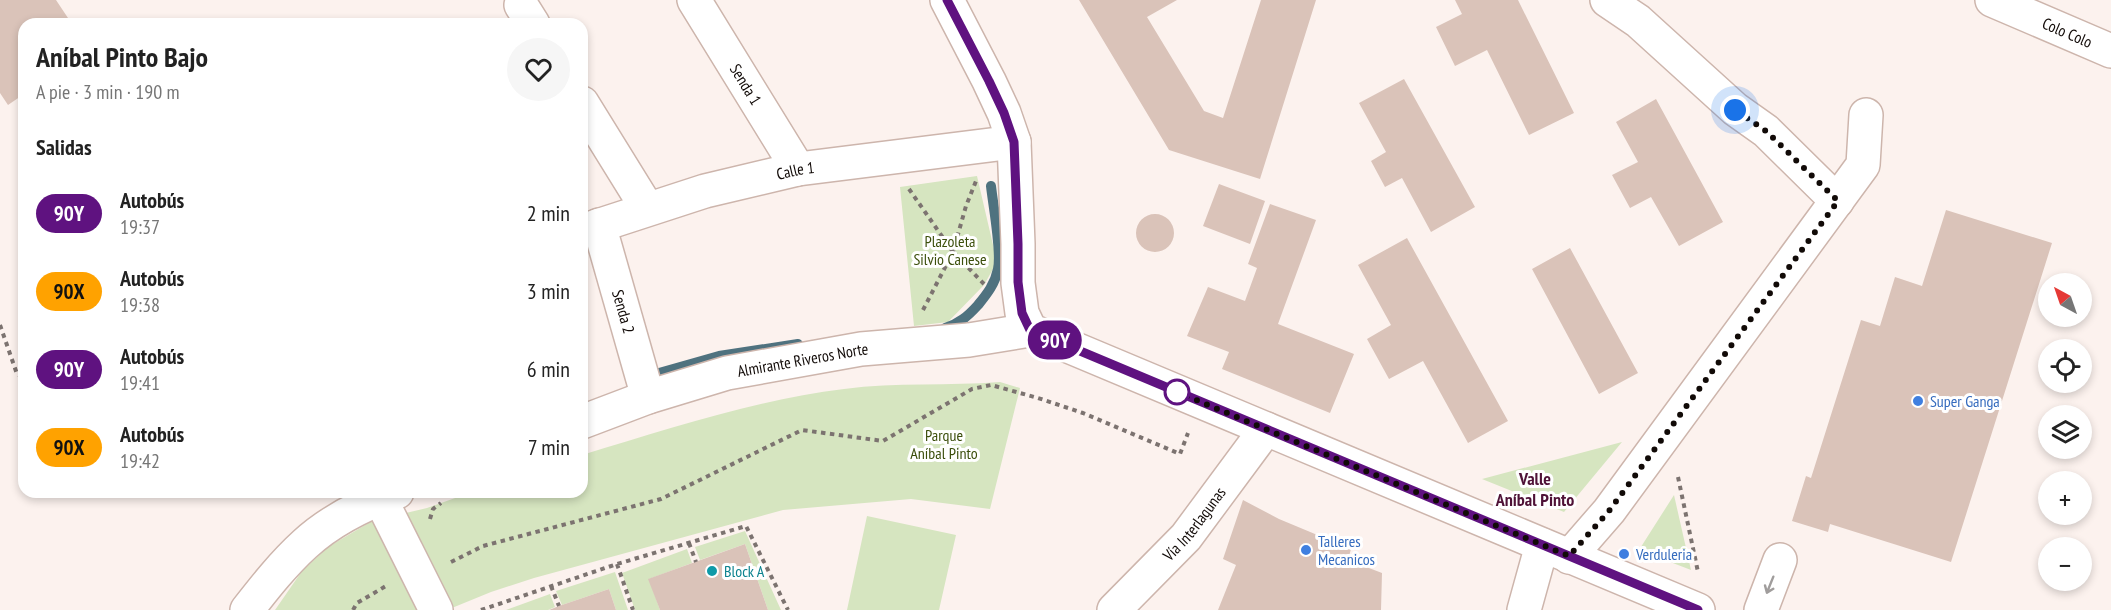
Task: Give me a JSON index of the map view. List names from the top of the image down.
{
  "streets": {
    "street": [
      "Colo Colo",
      "Senda 1",
      "Calle 1",
      "Senda 2",
      "Almirante Riveros Norte",
      "Vía Interlagunas"
    ]
  },
  "crossings": [
    ["Senda 1", "Calle 1"],
    ["Calle 1", "Senda 2"],
    ["Senda 2", "Almirante Riveros Norte"]
  ],
  "districts": ["Valle Aníbal Pinto"],
  "parks": ["Plazoleta Silvio Canese", "Parque Aníbal Pinto"],
  "places": [
    "Super Ganga",
    "Talleres Mecanicos",
    "Verduleria",
    "Block A"
  ],
  "lines": ["bus line 90Y"],
  "north": "top left",
  "page": {
    "on_map": "90Y",
    "heading": [
      ["Aníbal Pinto Bajo", "A pie · 3 min · 190 m"],
      "Salidas"
    ],
    "list": [
      {
        "mark": "90Y",
        "name": "Autobús",
        "note": "19:37",
        "value": "2 min"
      },
      {
        "mark": "90X",
        "name": "Autobús",
        "note": "19:38",
        "value": "3 min"
      },
      {
        "mark": "90Y",
        "name": "Autobús",
        "note": "19:41",
        "value": "6 min"
      },
      {
        "mark": "90X",
        "name": "Autobús",
        "note": "19:42",
        "value": "7 min"
      }
    ],
    "map_buttons": ["+", "−"]
  }
}
